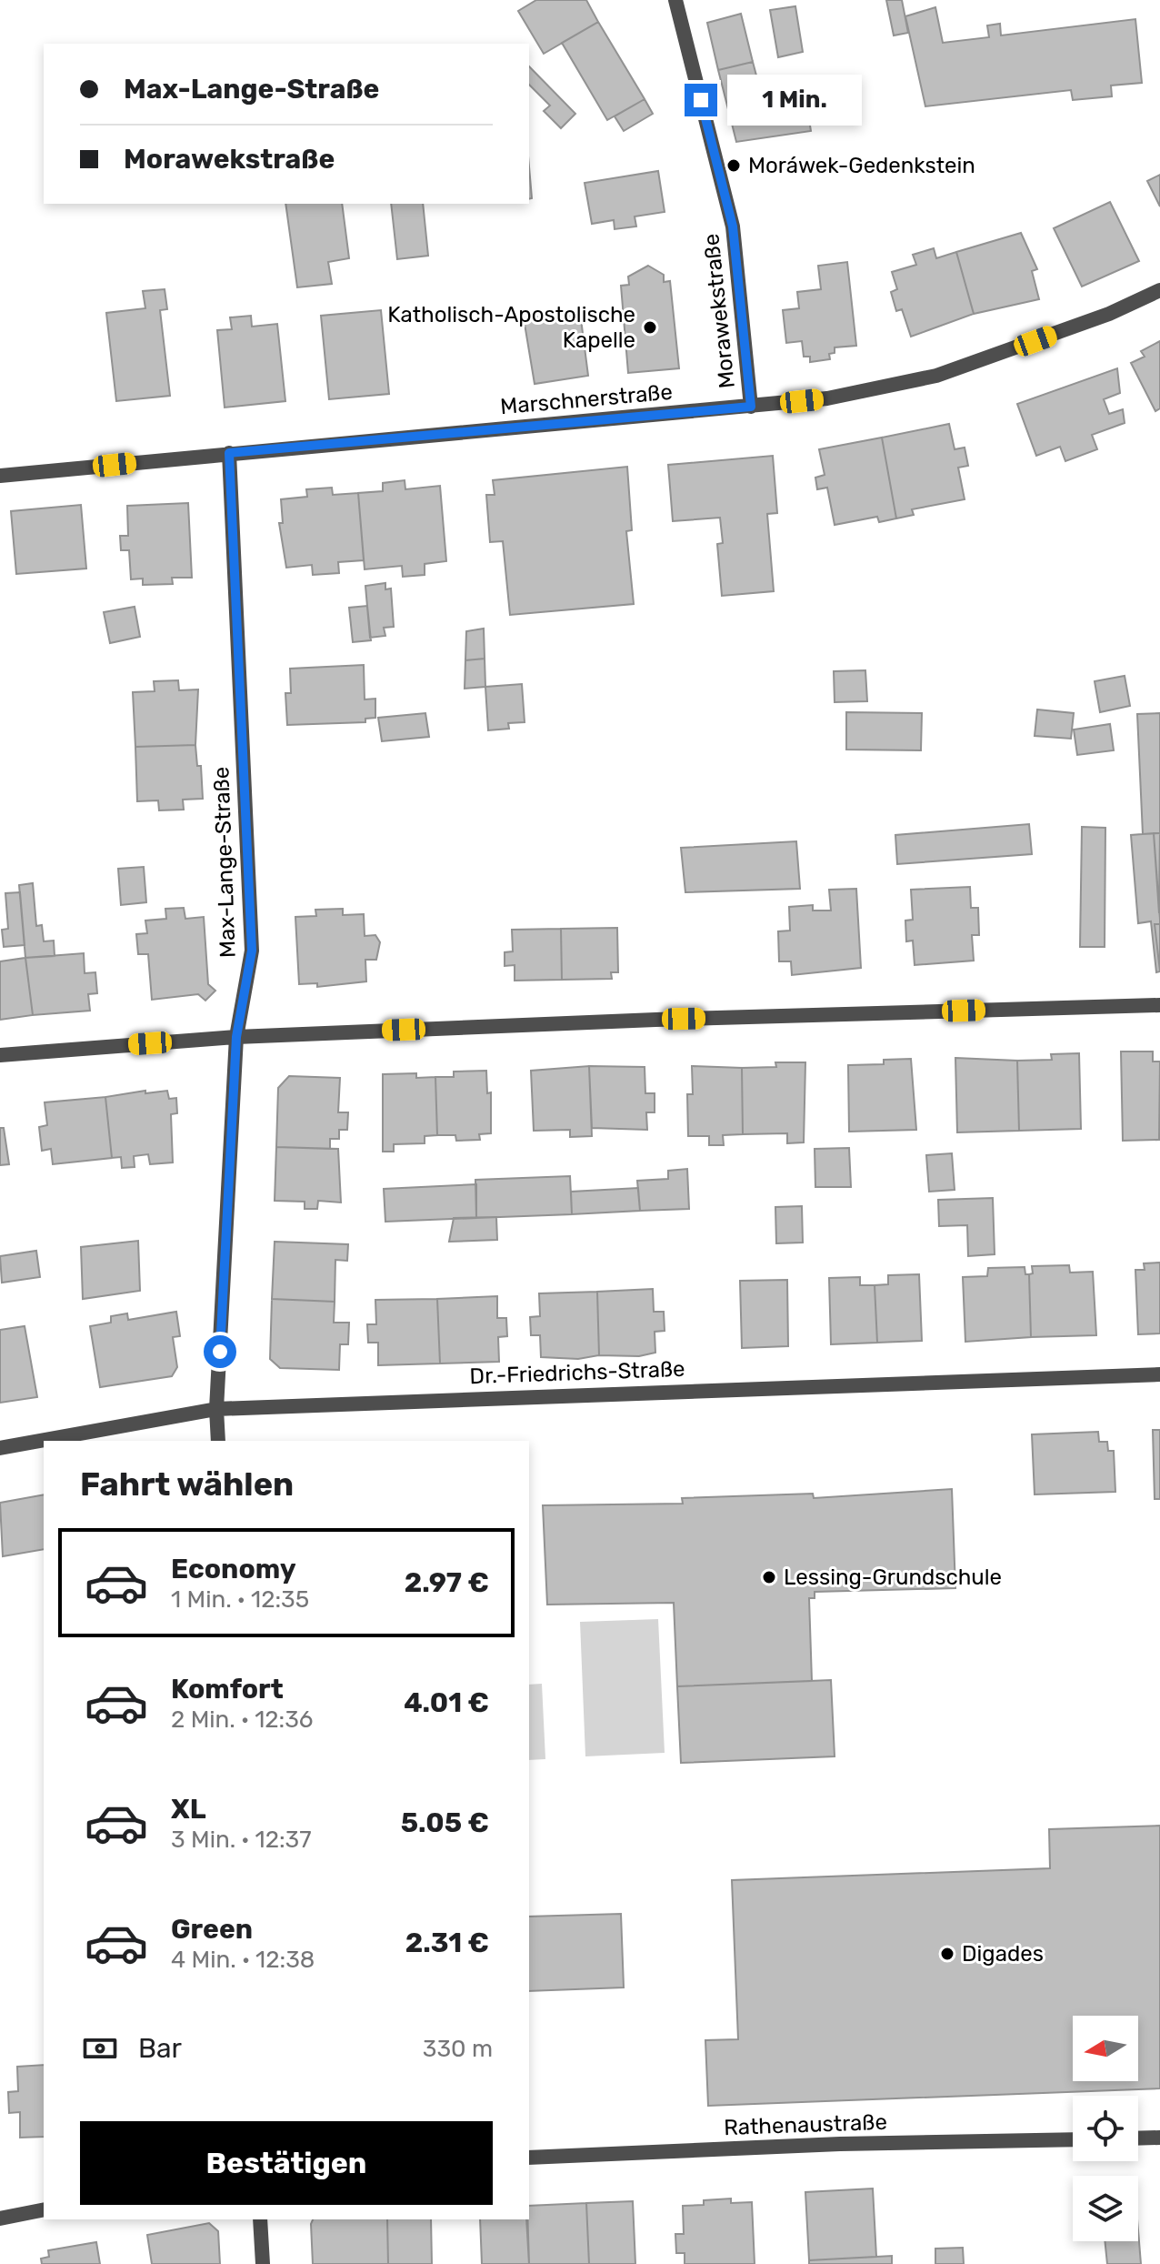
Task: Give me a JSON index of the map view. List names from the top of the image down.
{
  "streets": {
    "street": [
      "Morawekstraße",
      "Marschnerstraße",
      "Max-Lange-Straße",
      "Dr.-Friedrichs-Straße",
      "Rathenaustraße"
    ]
  },
  "crossings": [
    ["Morawekstraße", "Marschnerstraße"],
    ["Marschnerstraße", "Max-Lange-Straße"],
    ["Max-Lange-Straße", "Dr.-Friedrichs-Straße"]
  ],
  "places": [
    "Moráwek-Gedenkstein",
    "Katholisch-Apostolische Kapelle",
    "Lessing-Grundschule",
    "Digades"
  ],
  "north": "left",
  "page": {
    "banner": ["Max-Lange-Straße", "Morawekstraße"],
    "bubble": "1 Min.",
    "heading": "Fahrt wählen",
    "list": [
      {
        "name": "Economy",
        "note": "1 Min. · 12:35",
        "value": "2.97 €"
      },
      {
        "name": "Komfort",
        "note": "2 Min. · 12:36",
        "value": "4.01 €"
      },
      {
        "name": "XL",
        "note": "3 Min. · 12:37",
        "value": "5.05 €"
      },
      {
        "name": "Green",
        "note": "4 Min. · 12:38",
        "value": "2.31 €"
      }
    ],
    "pay": ["Bar", "330 m"],
    "buttons": "Bestätigen"
  }
}
